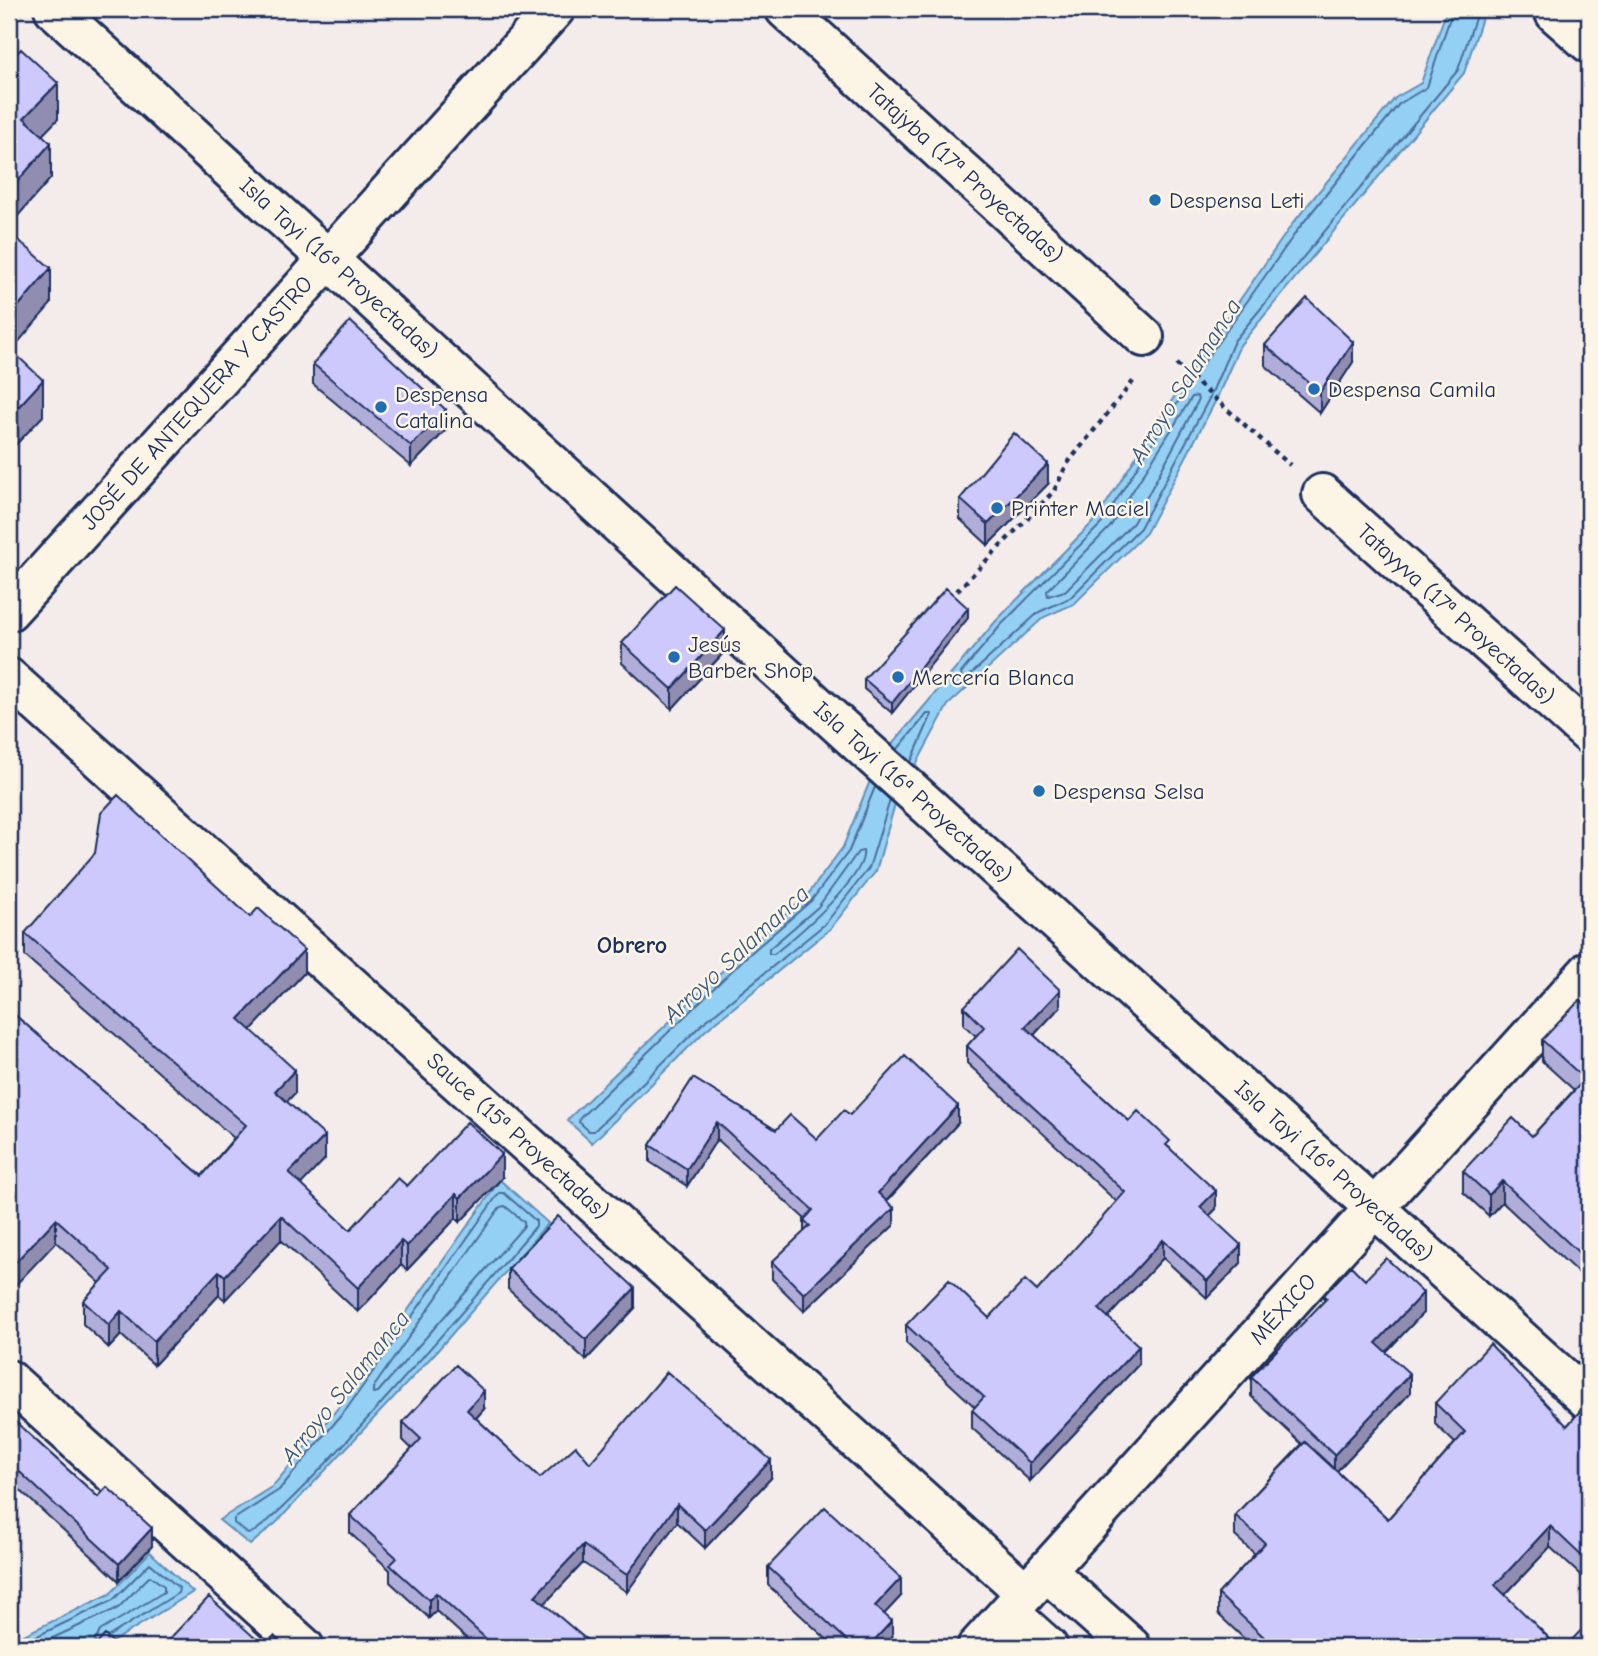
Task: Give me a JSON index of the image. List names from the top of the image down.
{
  "streets": {
    "street": [
      "Tatajyba (17ª Proyectadas)",
      "Isla Tayi (16ª Proyectadas)",
      "JOSÉ DE ANTEQUERA Y CASTRO",
      "Tatayyva (17ª Proyectadas)",
      "Sauce (15ª Proyectadas)",
      "MÉXICO"
    ]
  },
  "crossings": [
    ["Isla Tayi (16ª Proyectadas)", "JOSÉ DE ANTEQUERA Y CASTRO"],
    ["Isla Tayi (16ª Proyectadas)", "MÉXICO"],
    ["Sauce (15ª Proyectadas)", "MÉXICO"]
  ],
  "districts": ["Obrero"],
  "water": ["Arroyo Salamanca"],
  "places": [
    "Despensa Leti",
    "Despensa Camila",
    "Despensa Catalina",
    "Printer Maciel",
    "Jesús Barber Shop",
    "Mercería Blanca",
    "Despensa Selsa"
  ]
}
